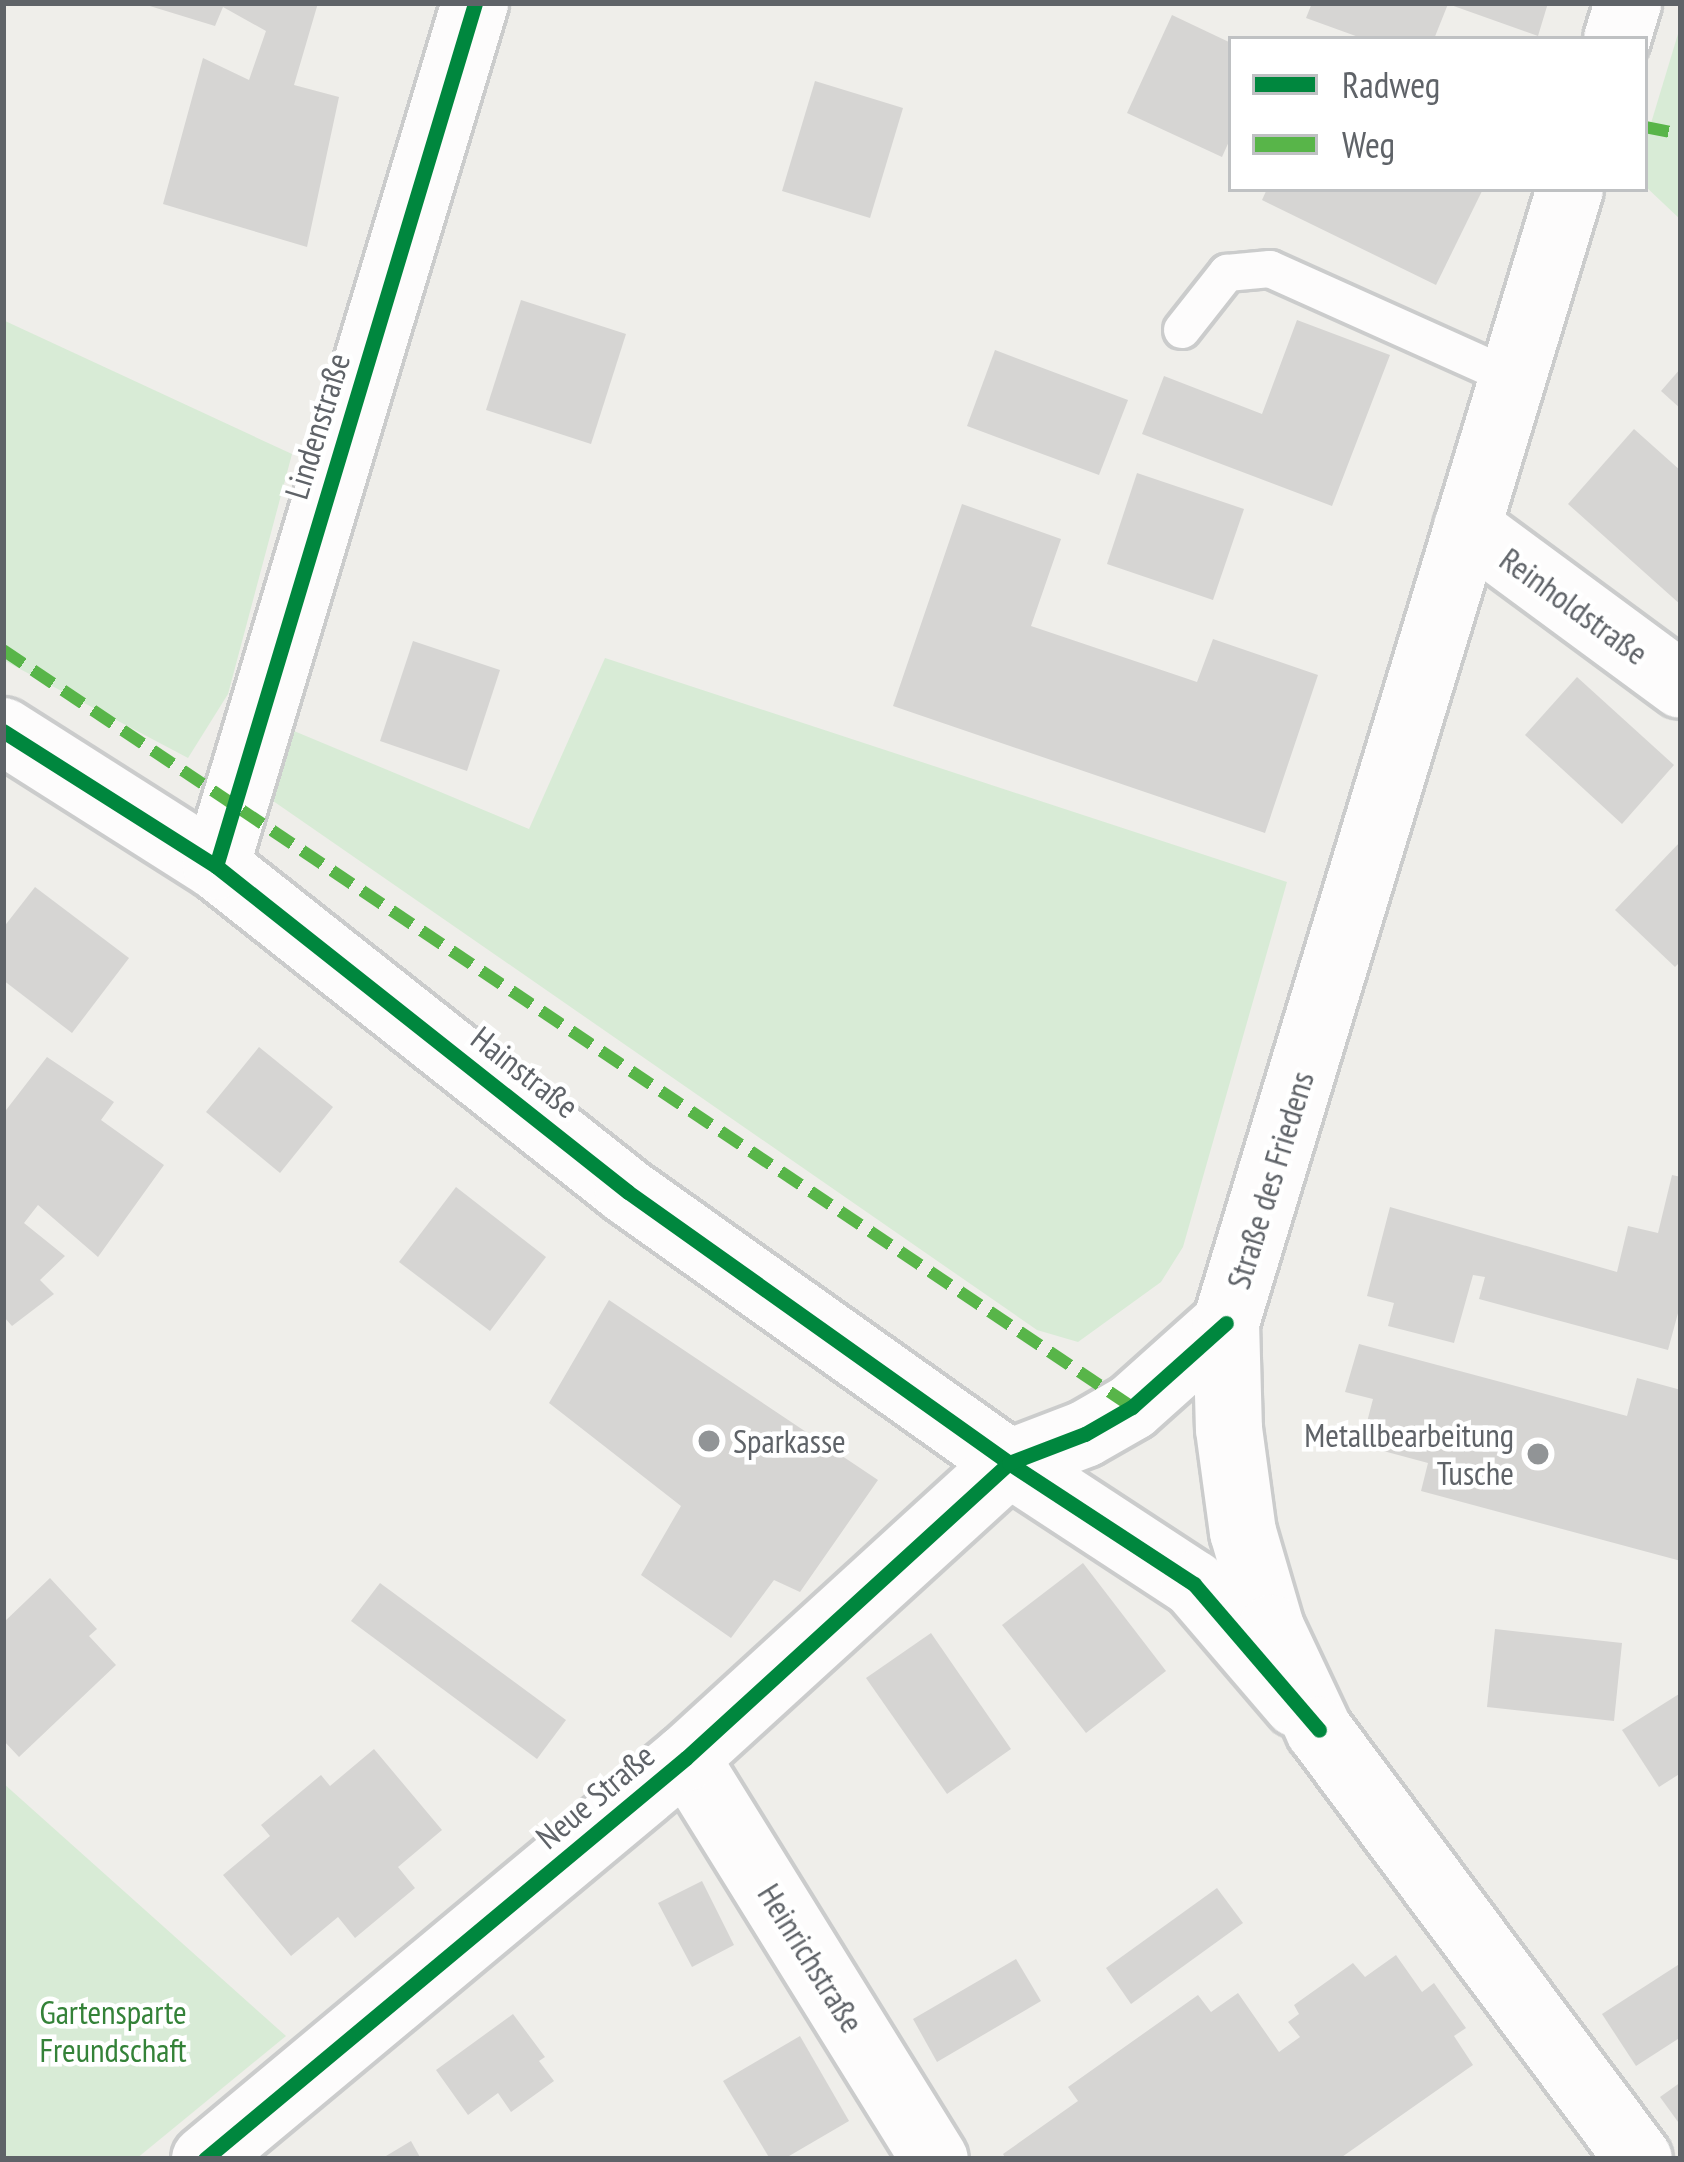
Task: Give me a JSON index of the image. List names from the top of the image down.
{
  "streets": {
    "street": [
      "Lindenstraße",
      "Reinholdstraße",
      "Hainstraße",
      "Straße des Friedens",
      "Neue Straße",
      "Heinrichstraße"
    ]
  },
  "crossings": [
    ["Lindenstraße", "Hainstraße"],
    ["Reinholdstraße", "Straße des Friedens"],
    ["Hainstraße", "Straße des Friedens"],
    ["Hainstraße", "Neue Straße"],
    ["Neue Straße", "Heinrichstraße"]
  ],
  "parks": ["Gartensparte Freundschaft"],
  "places": ["Sparkasse", "Metallbearbeitung Tusche"],
  "legend": ["Radweg", "Weg"]
}
